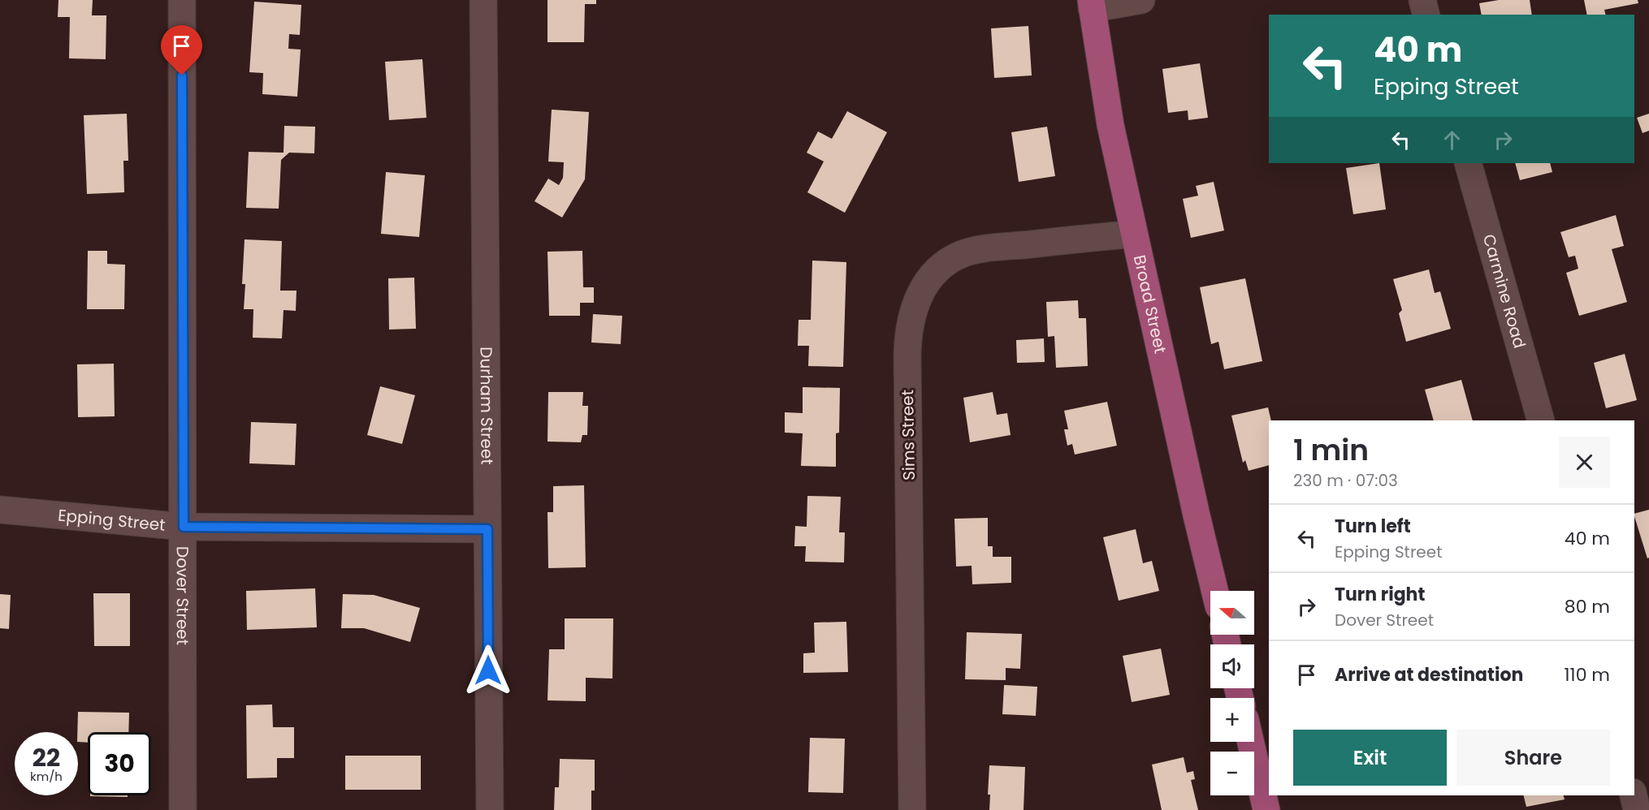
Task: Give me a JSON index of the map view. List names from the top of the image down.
{
  "streets": {
    "main road": ["Broad Street"],
    "street": [
      "Carmine Road",
      "Durham Street",
      "Sims Street",
      "Epping Street",
      "Dover Street"
    ]
  },
  "crossings": [
    ["Broad Street", "Sims Street"],
    ["Durham Street", "Epping Street"],
    ["Epping Street", "Dover Street"]
  ],
  "north": "left",
  "page": {
    "turn": ["40 m", "Epping Street"],
    "heading": ["1 min", "230 m · 07:03"],
    "list": [
      {
        "name": "Turn left",
        "note": "Epping Street",
        "value": "40 m"
      },
      {
        "name": "Turn right",
        "note": "Dover Street",
        "value": "80 m"
      },
      {
        "name": "Arrive at destination",
        "value": "110 m"
      }
    ],
    "map_buttons": ["+", "−"],
    "buttons": ["Exit", "Share"],
    "speed": "22 km/h",
    "limit": "30"
  }
}
